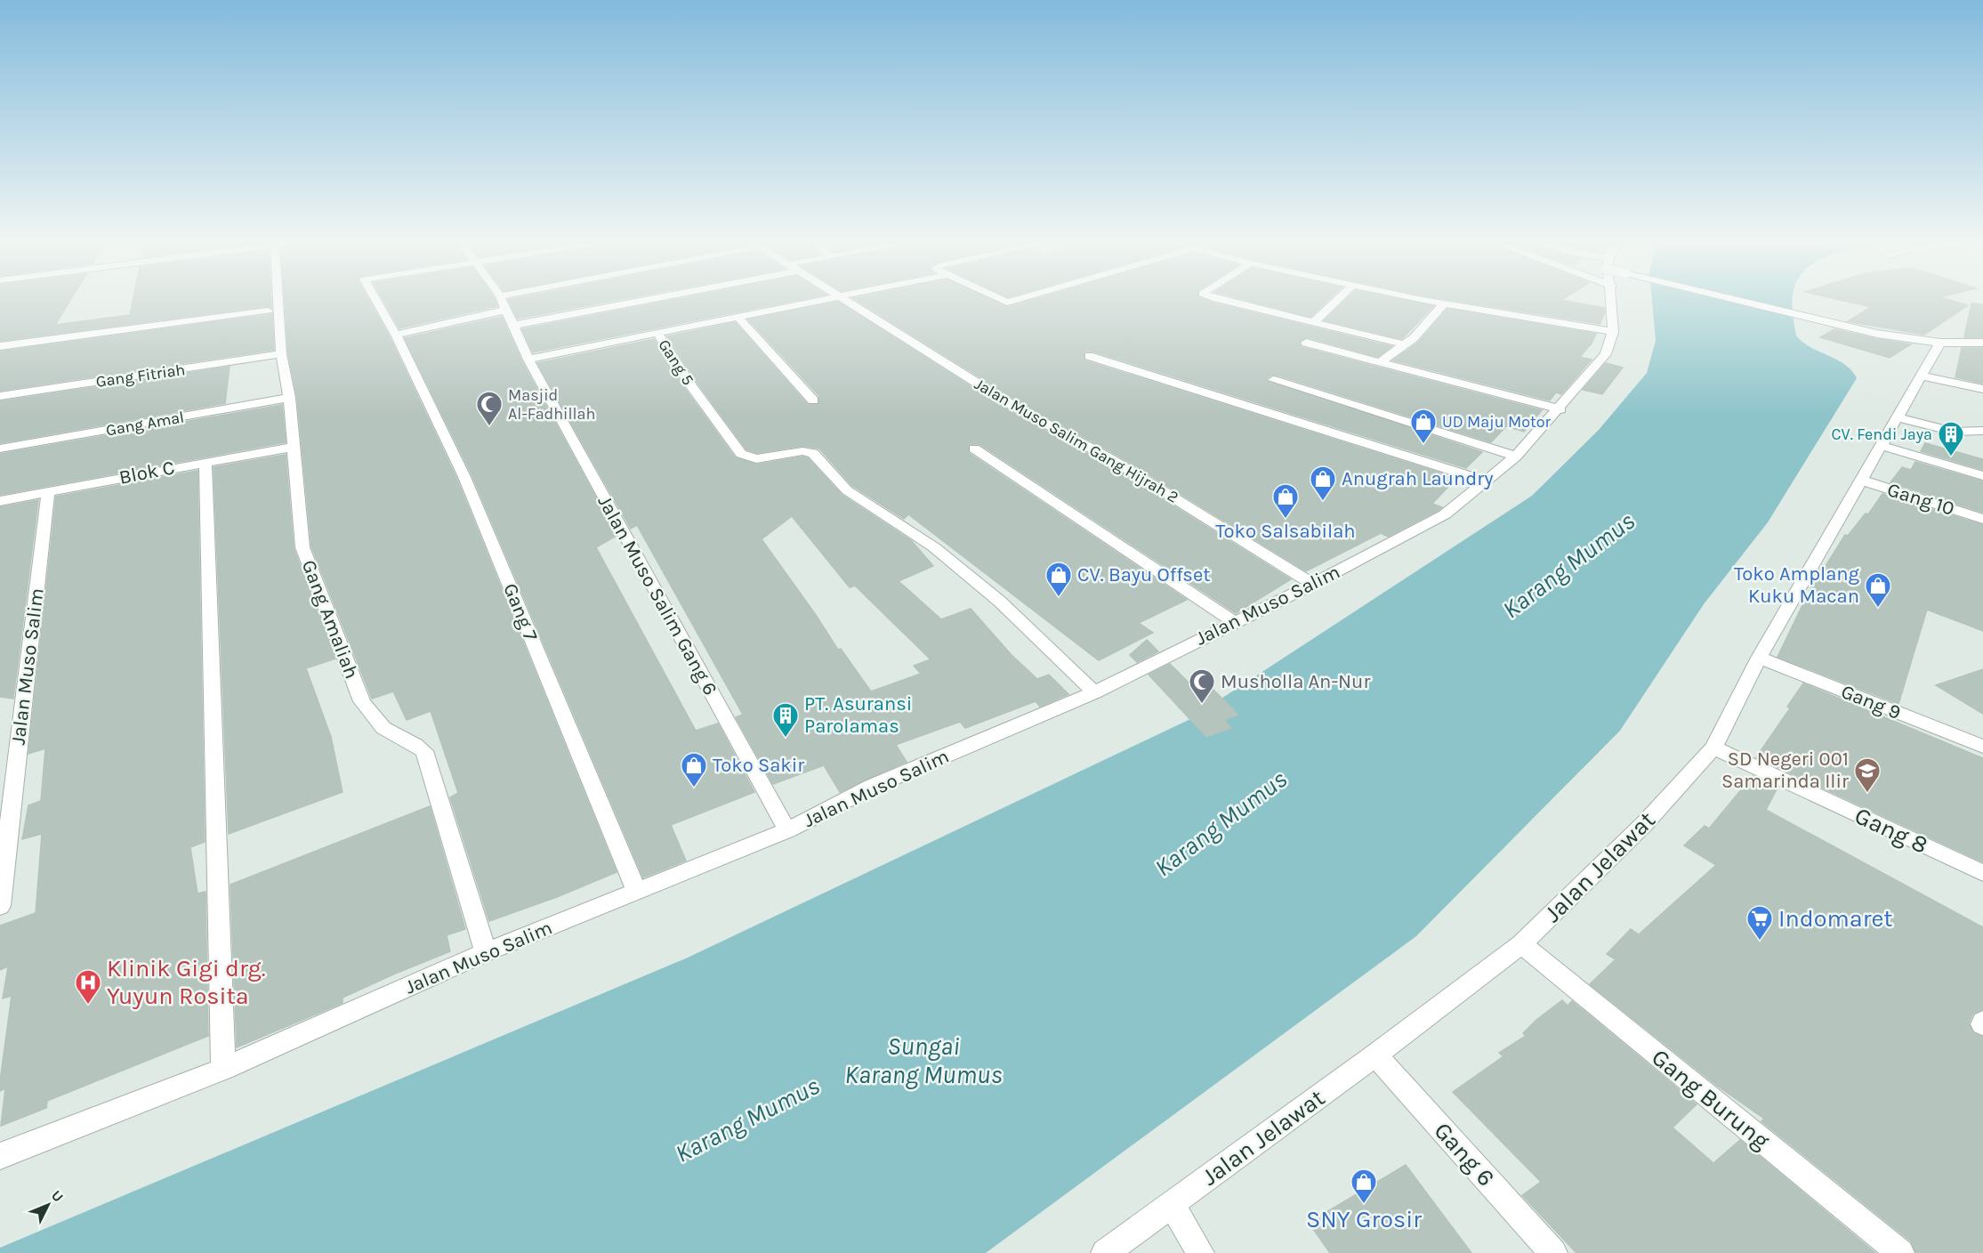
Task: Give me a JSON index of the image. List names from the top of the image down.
{
  "streets": {
    "street": [
      "Gang 5",
      "Gang Fitriah",
      "Gang Amal",
      "Jalan Muso Salim Gang Hijrah 2",
      "Blok C",
      "Gang 10",
      "Jalan Muso Salim Gang 6",
      "Jalan Muso Salim",
      "Gang 7",
      "Gang Amaliah",
      "Gang 9",
      "Gang 8",
      "Jalan Jelawat",
      "Gang Burung",
      "Gang 6"
    ]
  },
  "crossings": [
    ["Gang 5", "Jalan Muso Salim"],
    ["Gang Fitriah", "Gang Amaliah"],
    ["Gang Amal", "Gang Amaliah"],
    ["Jalan Muso Salim Gang Hijrah 2", "Jalan Muso Salim"],
    ["Blok C", "Jalan Muso Salim"],
    ["Blok C", "Gang Amaliah"],
    ["Gang 10", "Jalan Jelawat"],
    ["Jalan Muso Salim Gang 6", "Jalan Muso Salim"],
    ["Jalan Muso Salim", "Gang 7"],
    ["Jalan Muso Salim", "Gang Amaliah"],
    ["Gang 9", "Jalan Jelawat"],
    ["Gang 8", "Jalan Jelawat"],
    ["Jalan Jelawat", "Gang Burung"],
    ["Jalan Jelawat", "Gang 6"]
  ],
  "water": ["Karang Mumus", "Sungai Karang Mumus"],
  "places": {
    "mosque": ["Masjid Al-Fadhillah", "Musholla An-Nur"],
    "shop": [
      "UD Maju Motor",
      "Anugrah Laundry",
      "Toko Salsabilah",
      "CV. Bayu Offset",
      "Toko Amplang Kuku Macan",
      "Toko Sakir",
      "SNY Grosir"
    ],
    "building": ["CV. Fendi Jaya", "PT. Asuransi Parolamas"],
    "school or university": ["SD Negeri 001 Samarinda Ilir"],
    "supermarket": ["Indomaret"],
    "hospital": ["Klinik Gigi drg. Yuyun Rosita"]
  },
  "north": "top right"
}
